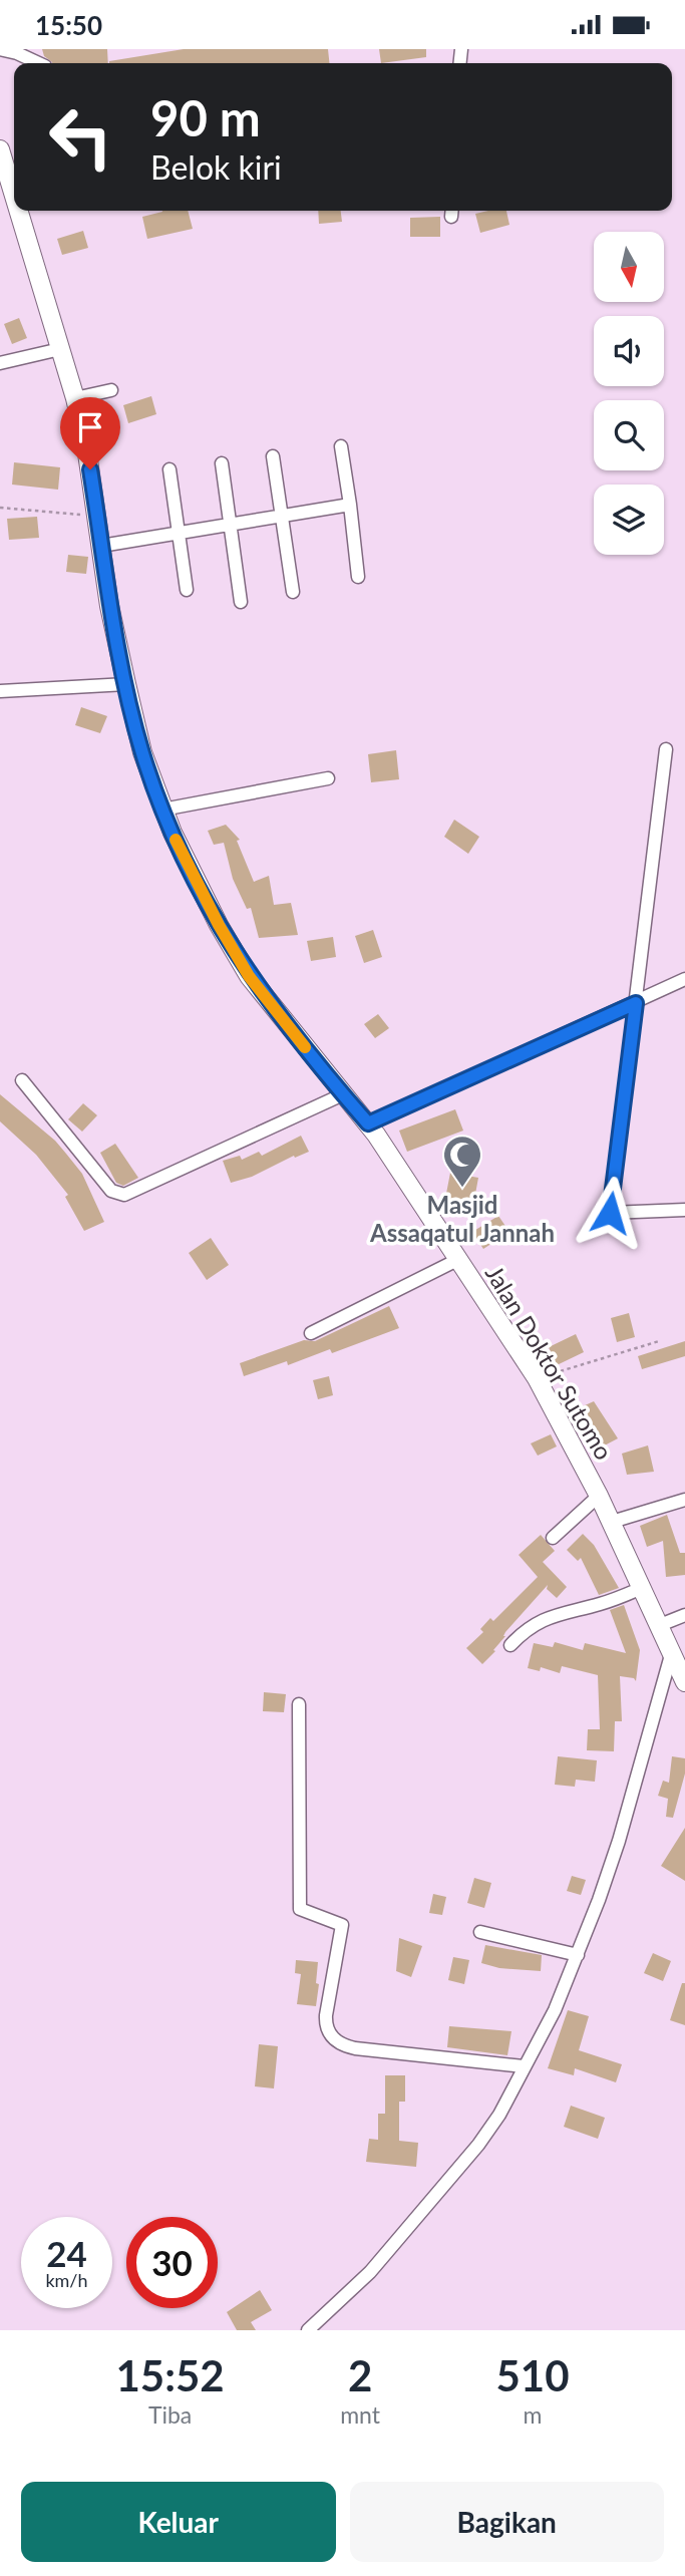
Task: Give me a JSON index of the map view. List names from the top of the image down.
{
  "streets": {
    "street": ["Jalan Doktor Sutomo"]
  },
  "places": {
    "mosque": ["Masjid Assaqatul Jannah"]
  },
  "north": "bottom",
  "page": {
    "status": "15:50",
    "turn": ["90 m", "Belok kiri"],
    "speed": "24 km/h",
    "limit": "30",
    "eta": [
      "15:52",
      "Tiba",
      "2",
      "mnt",
      "510",
      "m"
    ],
    "buttons": ["Keluar", "Bagikan"]
  }
}
